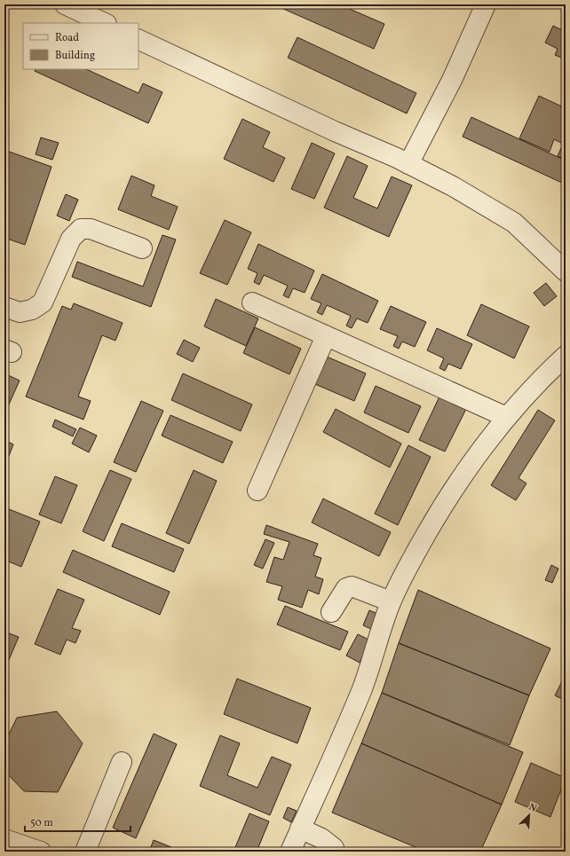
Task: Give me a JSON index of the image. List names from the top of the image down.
{
  "legend": ["Road", "Building"],
  "scale_bar": "50 m",
  "north": "top right"
}
